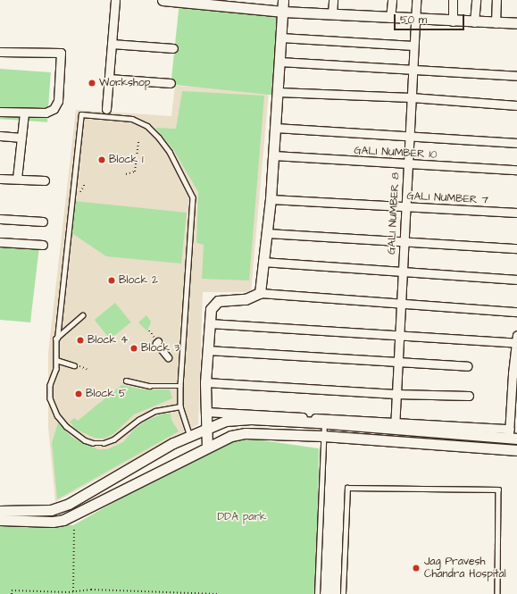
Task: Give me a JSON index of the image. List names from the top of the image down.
{
  "streets": {
    "street": ["GALI NUMBER 10", "GALI NUMBER 7", "GALI NUMBER 8"]
  },
  "crossings": [
    ["GALI NUMBER 10", "GALI NUMBER 8"],
    ["GALI NUMBER 7", "GALI NUMBER 8"]
  ],
  "parks": ["DDA park"],
  "places": [
    "Workshop",
    "Block 1",
    "Block 2",
    "Block 4",
    "Block 3",
    "Block 5",
    "Jag Pravesh Chandra Hospital"
  ],
  "scale_bar": "50 m"
}
